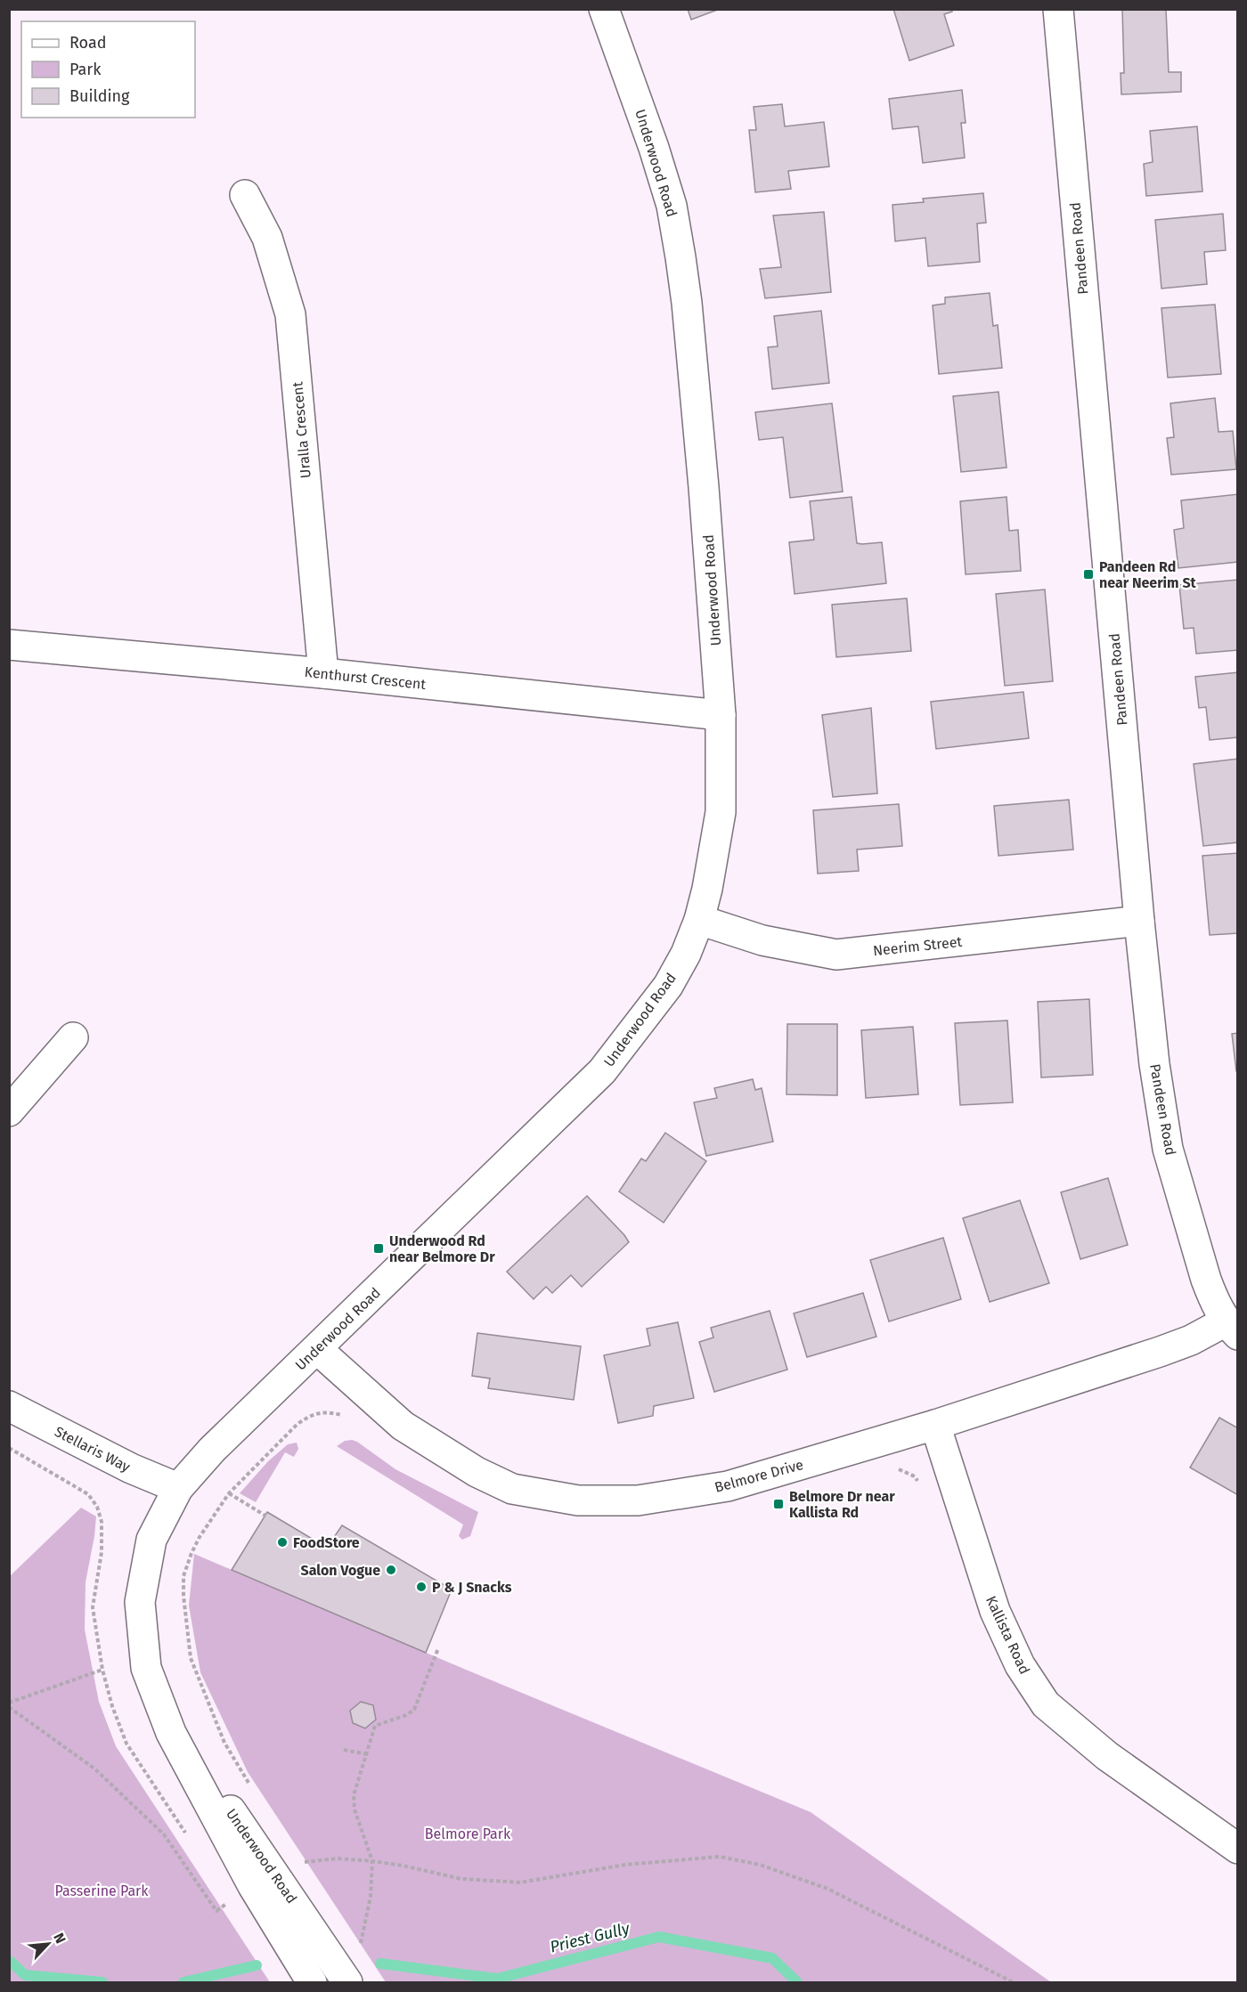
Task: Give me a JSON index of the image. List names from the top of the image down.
{
  "streets": {
    "street": [
      "Underwood Road",
      "Pandeen Road",
      "Uralla Crescent",
      "Kenthurst Crescent",
      "Neerim Street",
      "Stellaris Way",
      "Belmore Drive",
      "Kallista Road"
    ]
  },
  "crossings": [
    ["Underwood Road", "Kenthurst Crescent"],
    ["Underwood Road", "Neerim Street"],
    ["Underwood Road", "Stellaris Way"],
    ["Underwood Road", "Belmore Drive"],
    ["Pandeen Road", "Neerim Street"],
    ["Pandeen Road", "Belmore Drive"],
    ["Uralla Crescent", "Kenthurst Crescent"],
    ["Belmore Drive", "Kallista Road"]
  ],
  "water": ["Priest Gully"],
  "parks": ["Belmore Park", "Passerine Park"],
  "places": {
    "transit": ["Pandeen Rd near Neerim St", "Underwood Rd near Belmore Dr", "Belmore Dr near Kallista Rd"],
    "other": ["FoodStore", "Salon Vogue", "P & J Snacks"]
  },
  "legend": ["Road", "Park", "Building"],
  "north": "top right"
}
